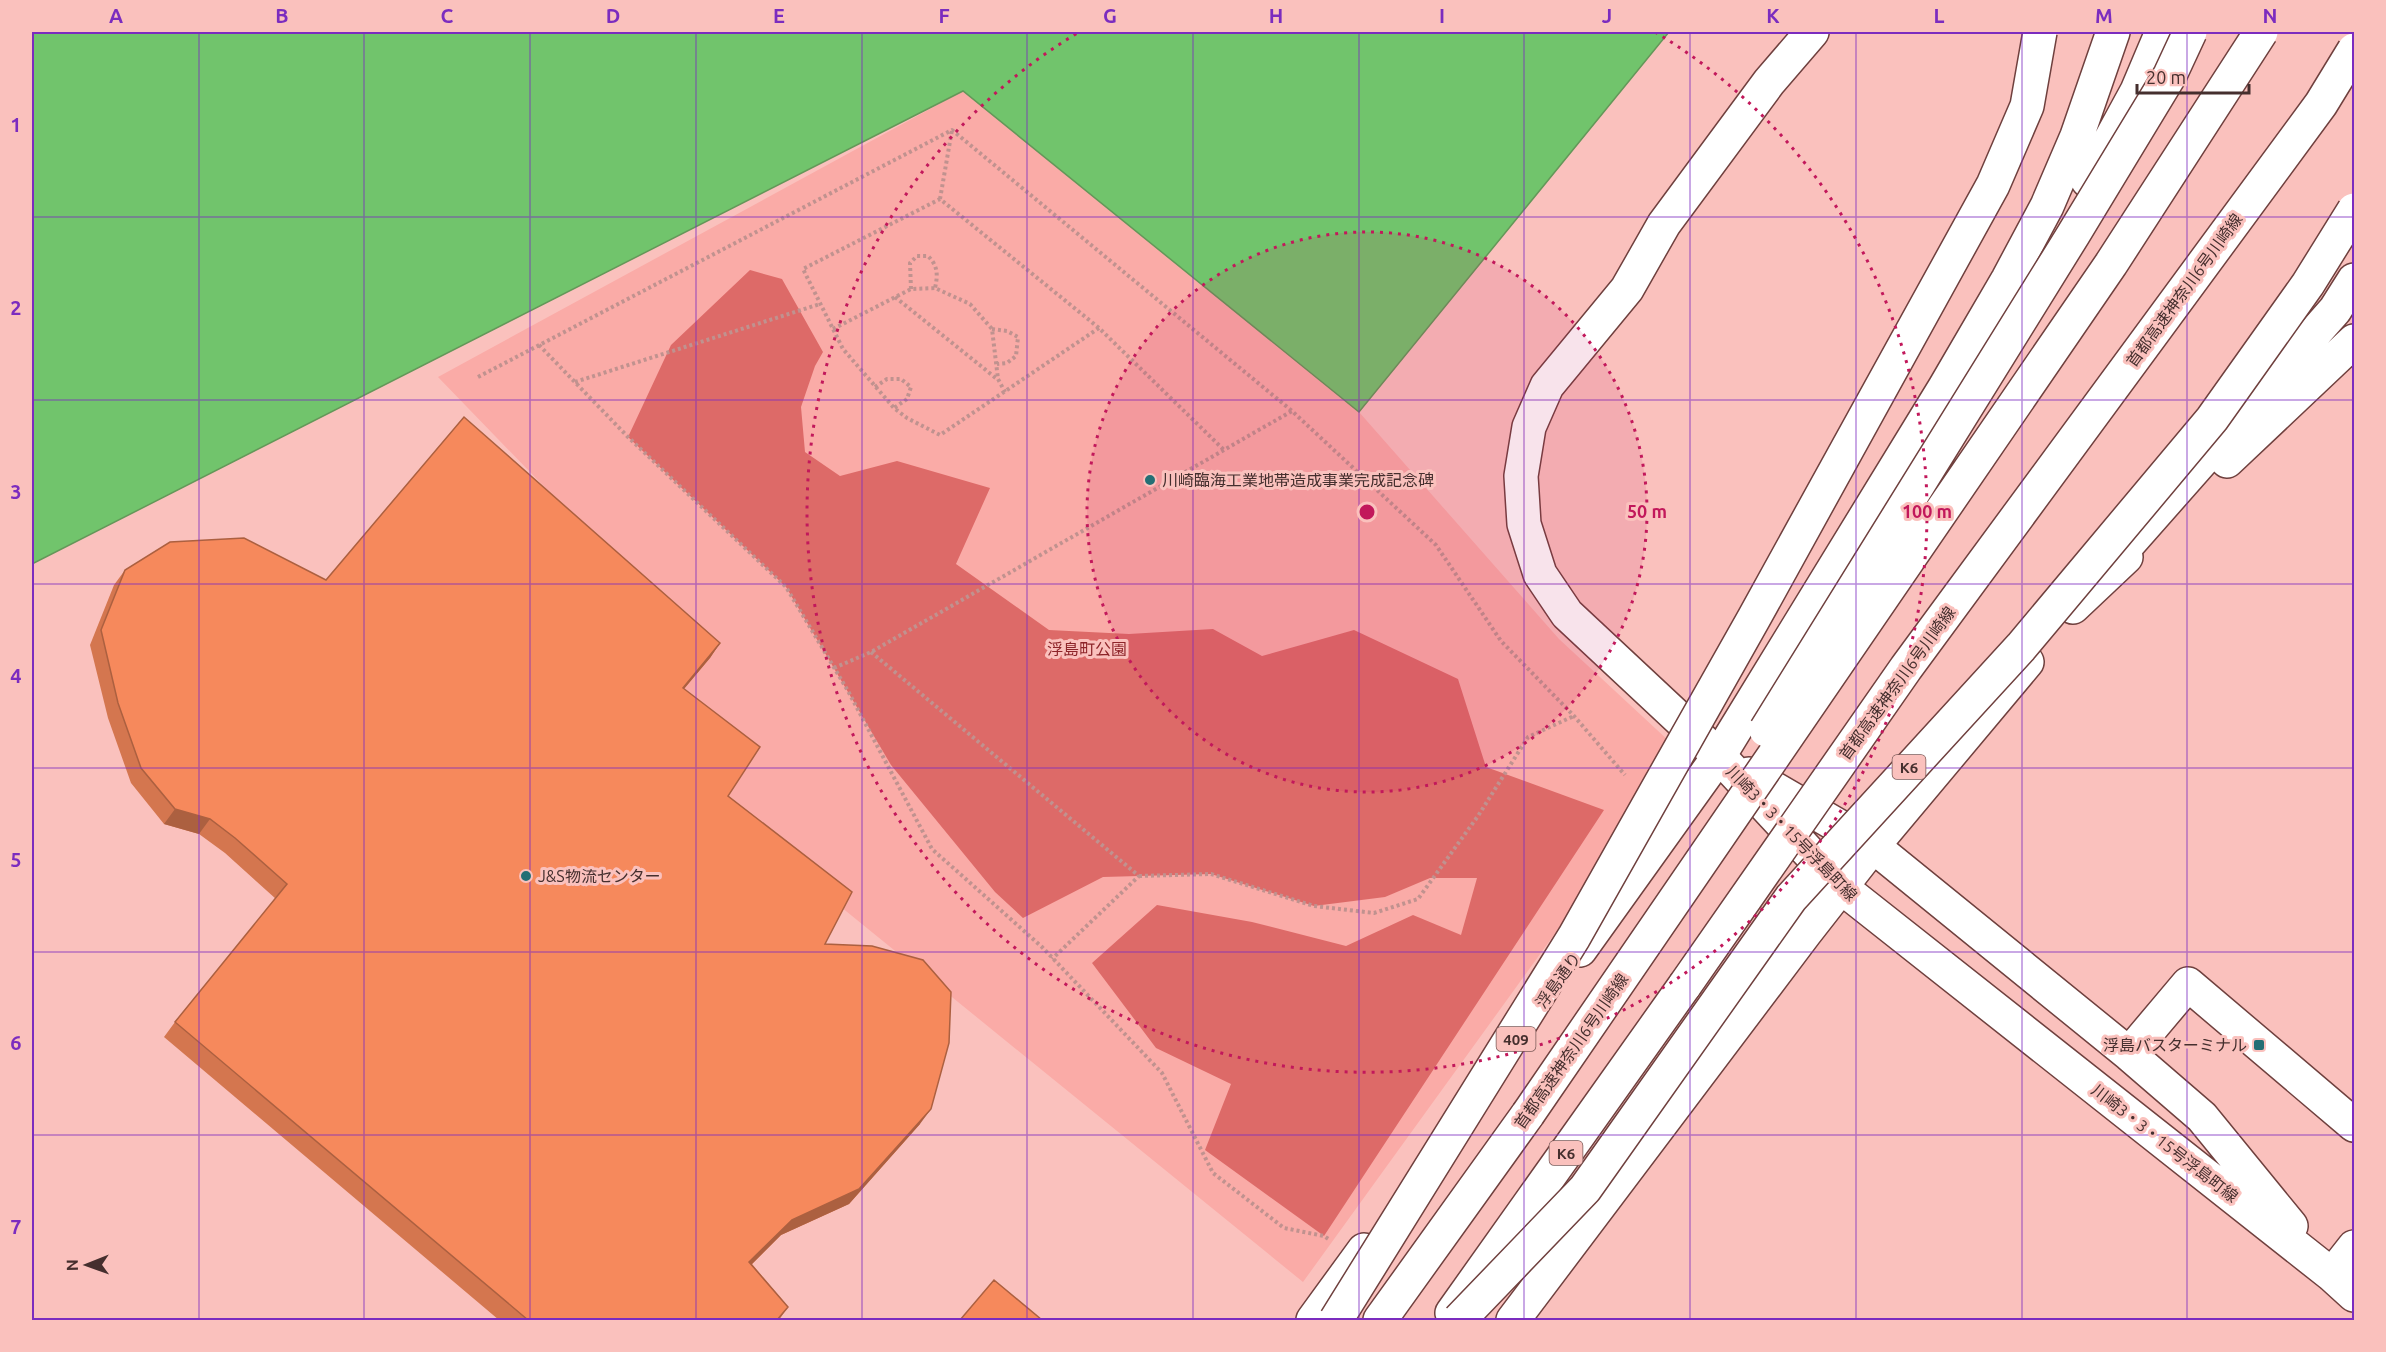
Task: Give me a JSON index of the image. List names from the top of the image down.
{
  "streets": {
    "main road": [
      "首都高速神奈川6号川崎線",
      "K6",
      "川崎3・3・15号浮島町線",
      "浮島通り",
      "409"
    ]
  },
  "crossings": [
    ["川崎3・3・15号浮島町線", "浮島通り"]
  ],
  "parks": ["浮島町公園"],
  "places": {
    "other": ["川崎臨海工業地帯造成事業完成記念碑", "J&S物流センター"],
    "transit": ["浮島バスターミナル"]
  },
  "scale_bar": "20 m",
  "north": "left",
  "grid": {
    "columns": [
      "A",
      "B",
      "C",
      "D",
      "E",
      "F",
      "G",
      "H",
      "I",
      "J",
      "K",
      "L",
      "M",
      "N"
    ],
    "rows": [
      "1",
      "2",
      "3",
      "4",
      "5",
      "6",
      "7"
    ]
  },
  "rings": ["50 m", "100 m"]
}
